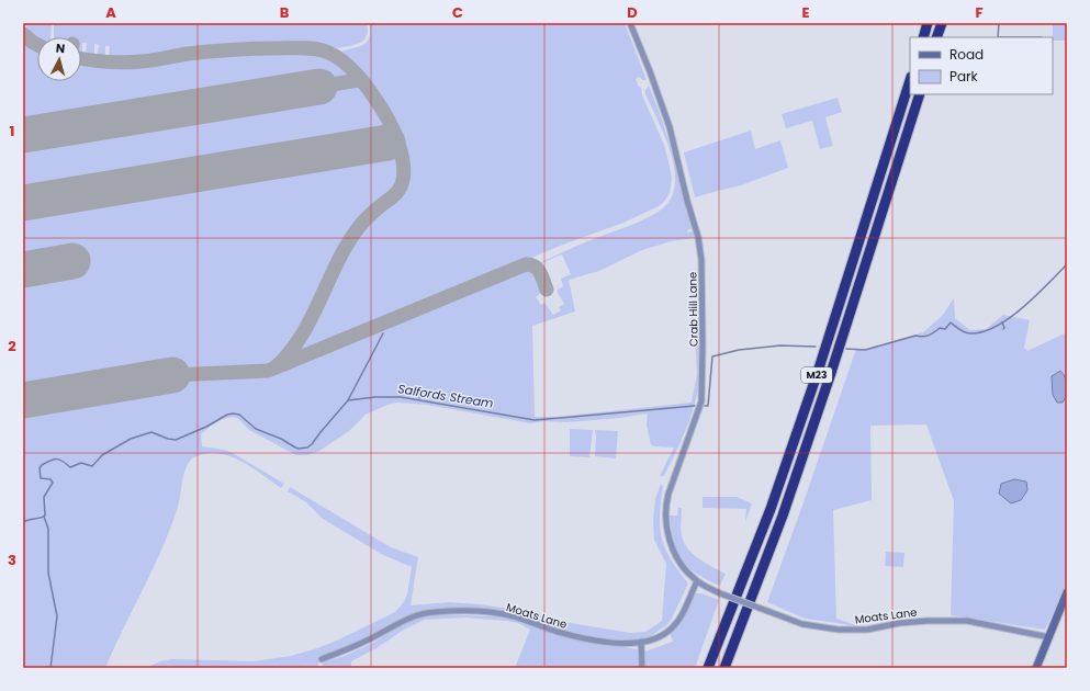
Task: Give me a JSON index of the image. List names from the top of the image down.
{
  "streets": {
    "highway": ["M23"],
    "street": ["Crab Hill Lane", "Moats Lane"]
  },
  "crossings": [
    ["Crab Hill Lane", "Moats Lane"]
  ],
  "water": ["Salfords Stream"],
  "legend": ["Road", "Park"],
  "north": "top",
  "grid": {
    "columns": [
      "A",
      "B",
      "C",
      "D",
      "E",
      "F"
    ],
    "rows": ["1", "2", "3"]
  }
}
